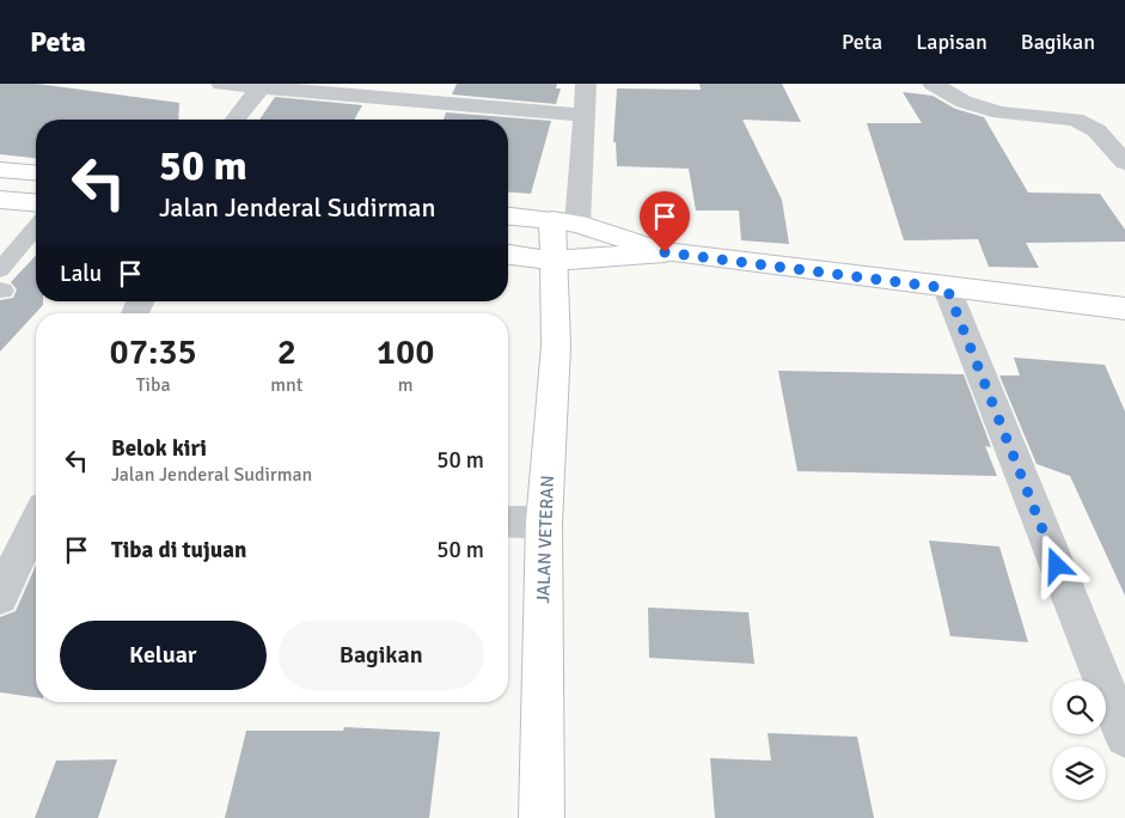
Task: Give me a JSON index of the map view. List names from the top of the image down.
{
  "streets": {
    "main road": ["JALAN VETERAN"]
  },
  "page": {
    "header": "Peta",
    "nav": ["Peta", "Lapisan", "Bagikan"],
    "turn": ["50 m", "Jalan Jenderal Sudirman"],
    "then": "Lalu",
    "eta": [
      "07:35",
      "Tiba",
      "2",
      "mnt",
      "100",
      "m"
    ],
    "list": [
      {
        "name": "Belok kiri",
        "note": "Jalan Jenderal Sudirman",
        "value": "50 m"
      },
      {
        "name": "Tiba di tujuan",
        "value": "50 m"
      }
    ],
    "buttons": ["Keluar", "Bagikan"]
  }
}
